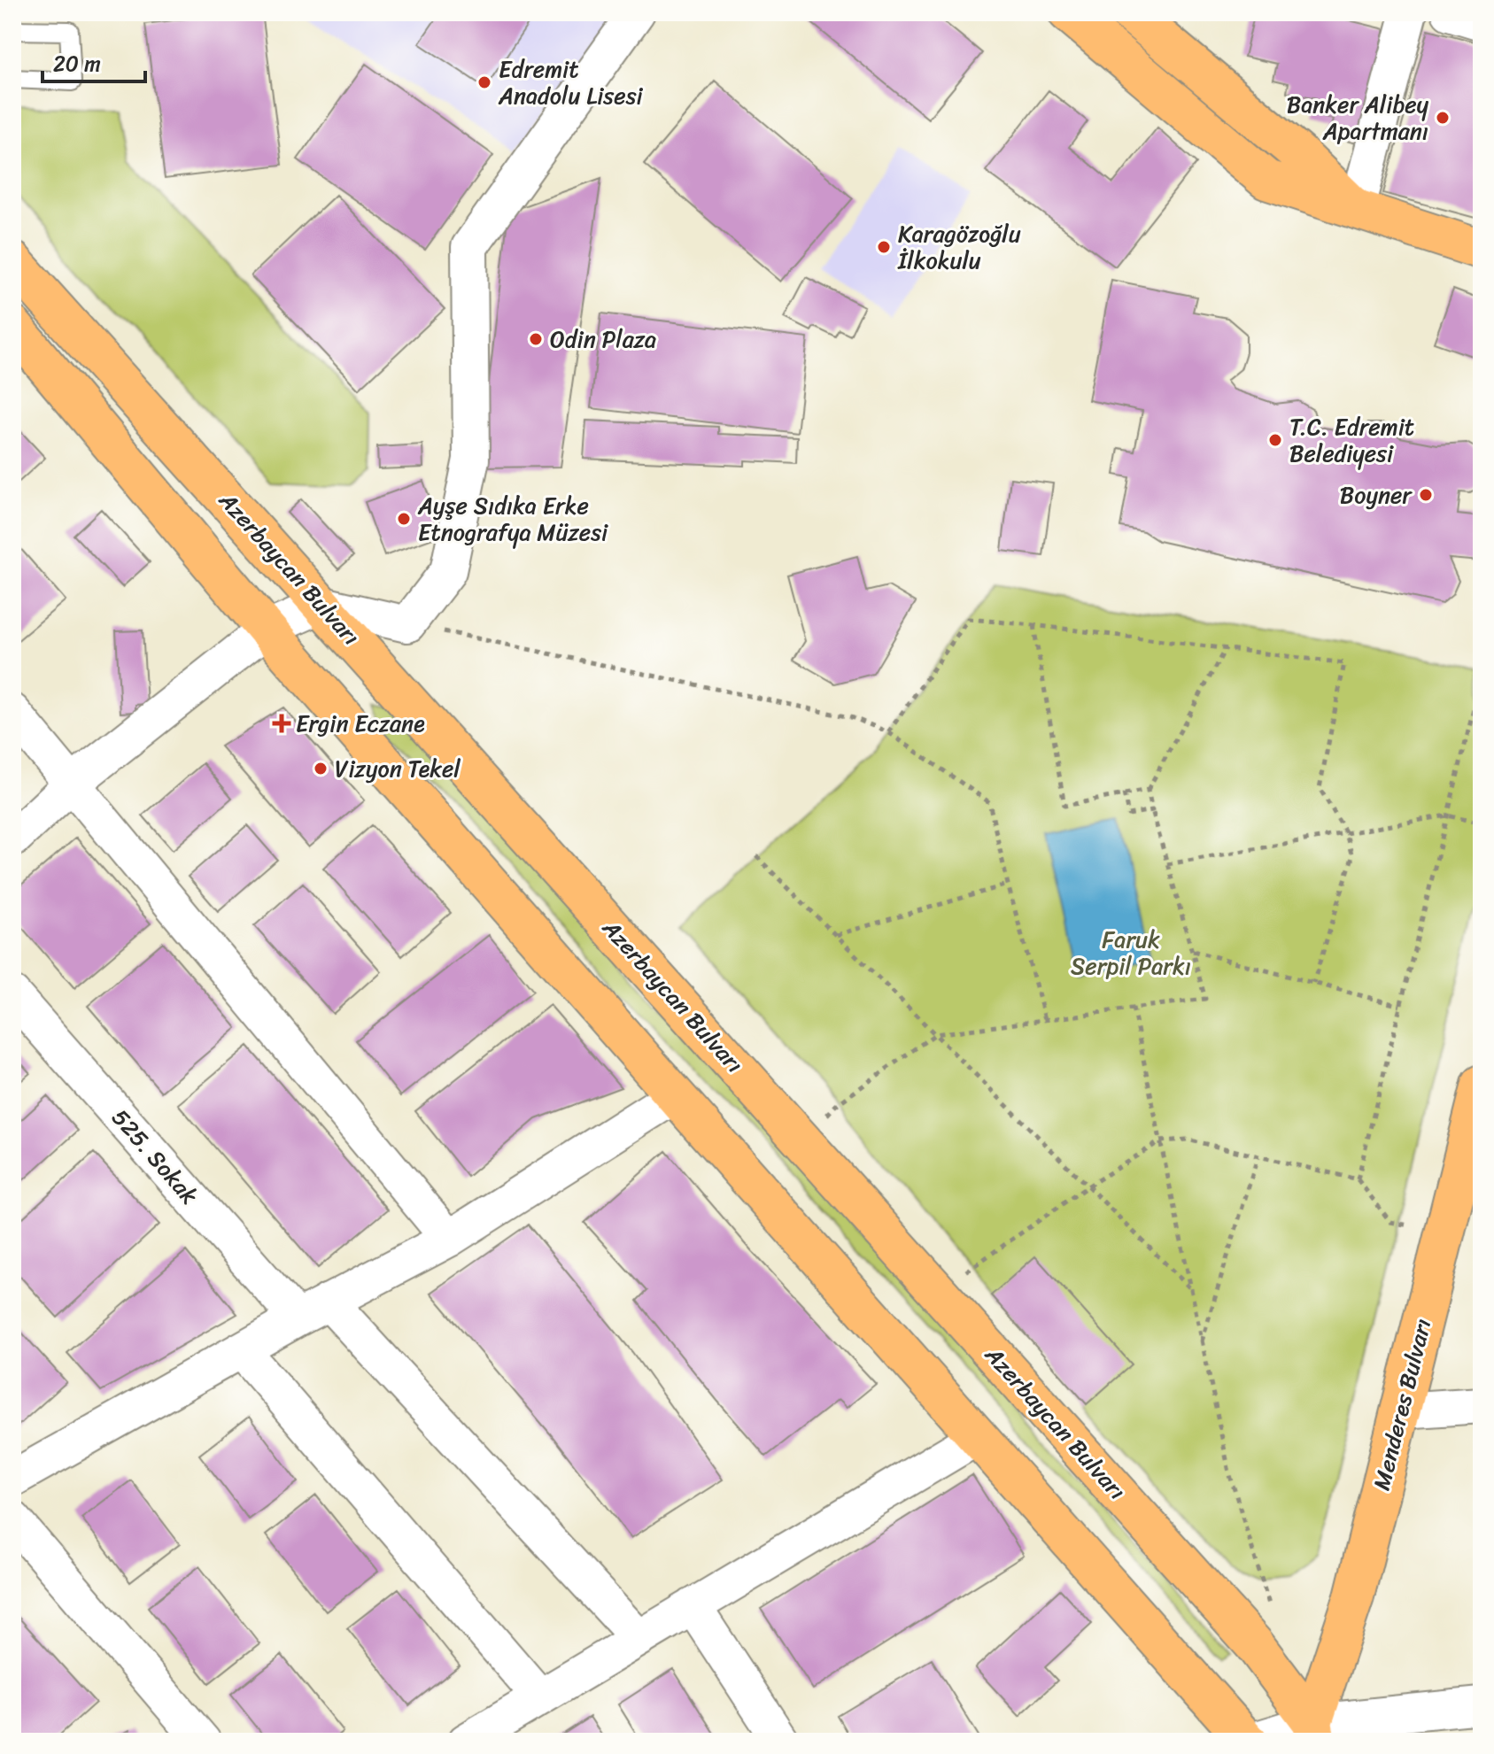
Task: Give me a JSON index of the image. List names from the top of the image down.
{
  "streets": {
    "main road": ["Azerbaycan Bulvarı", "Menderes Bulvarı"],
    "street": ["525. Sokak"]
  },
  "crossings": [
    ["Azerbaycan Bulvarı", "Menderes Bulvarı"]
  ],
  "parks": ["Faruk Serpil Parkı"],
  "places": {
    "other": [
      "Edremit Anadolu Lisesi",
      "Banker Alibey Apartmanı",
      "Karagözoğlu İlkokulu",
      "Odin Plaza",
      "T.C. Edremit Belediyesi",
      "Boyner",
      "Ayşe Sıdıka Erke Etnografya Müzesi",
      "Vizyon Tekel"
    ],
    "health": ["Ergin Eczane"]
  },
  "scale_bar": "20 m"
}
